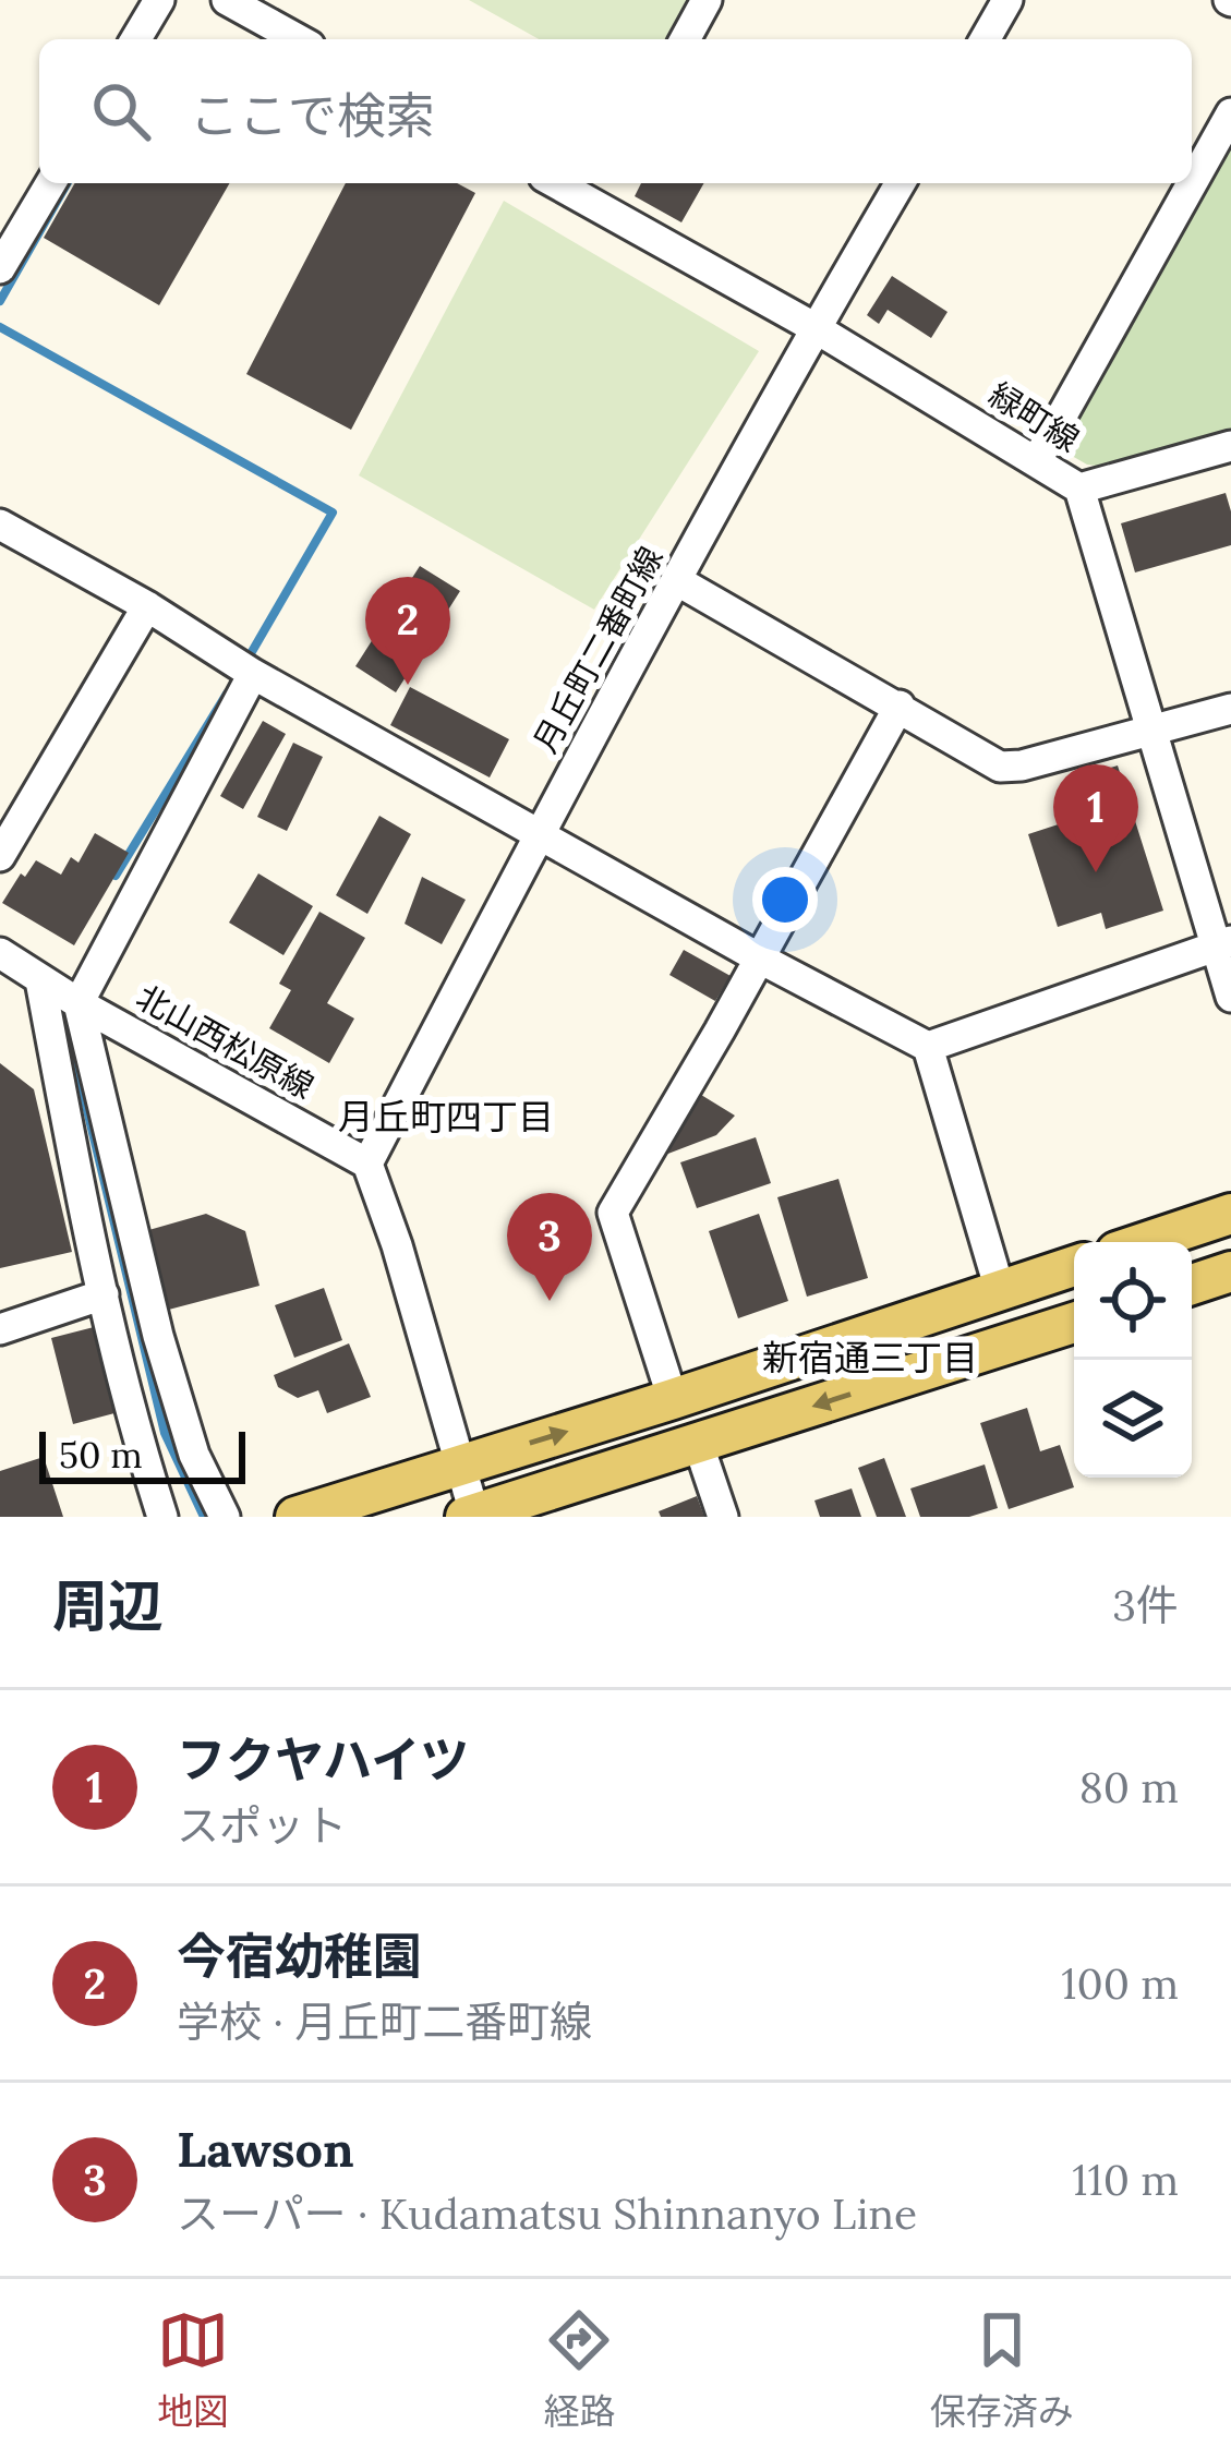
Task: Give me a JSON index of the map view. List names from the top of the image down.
{
  "streets": {
    "street": ["緑町線", "月丘町二番町線", "北山西松原線"]
  },
  "crossings": [
    ["緑町線", "月丘町二番町線"],
    ["月丘町二番町線", "北山西松原線"]
  ],
  "districts": ["月丘町四丁目", "新宿通三丁目"],
  "scale_bar": "50 m",
  "page": {
    "search": "ここで検索",
    "pins": ["2", "1", "3"],
    "scale": "50 m",
    "heading": ["周辺", "3件"],
    "list": [
      {
        "mark": "1",
        "name": "フクヤハイツ",
        "note": "スポット",
        "value": "80 m"
      },
      {
        "mark": "2",
        "name": "今宿幼稚園",
        "note": "学校 · 月丘町二番町線",
        "value": "100 m"
      },
      {
        "mark": "3",
        "name": "Lawson",
        "note": "スーパー · Kudamatsu Shinnanyo Line",
        "value": "110 m"
      }
    ],
    "nav": ["地図", "経路", "保存済み"]
  }
}
